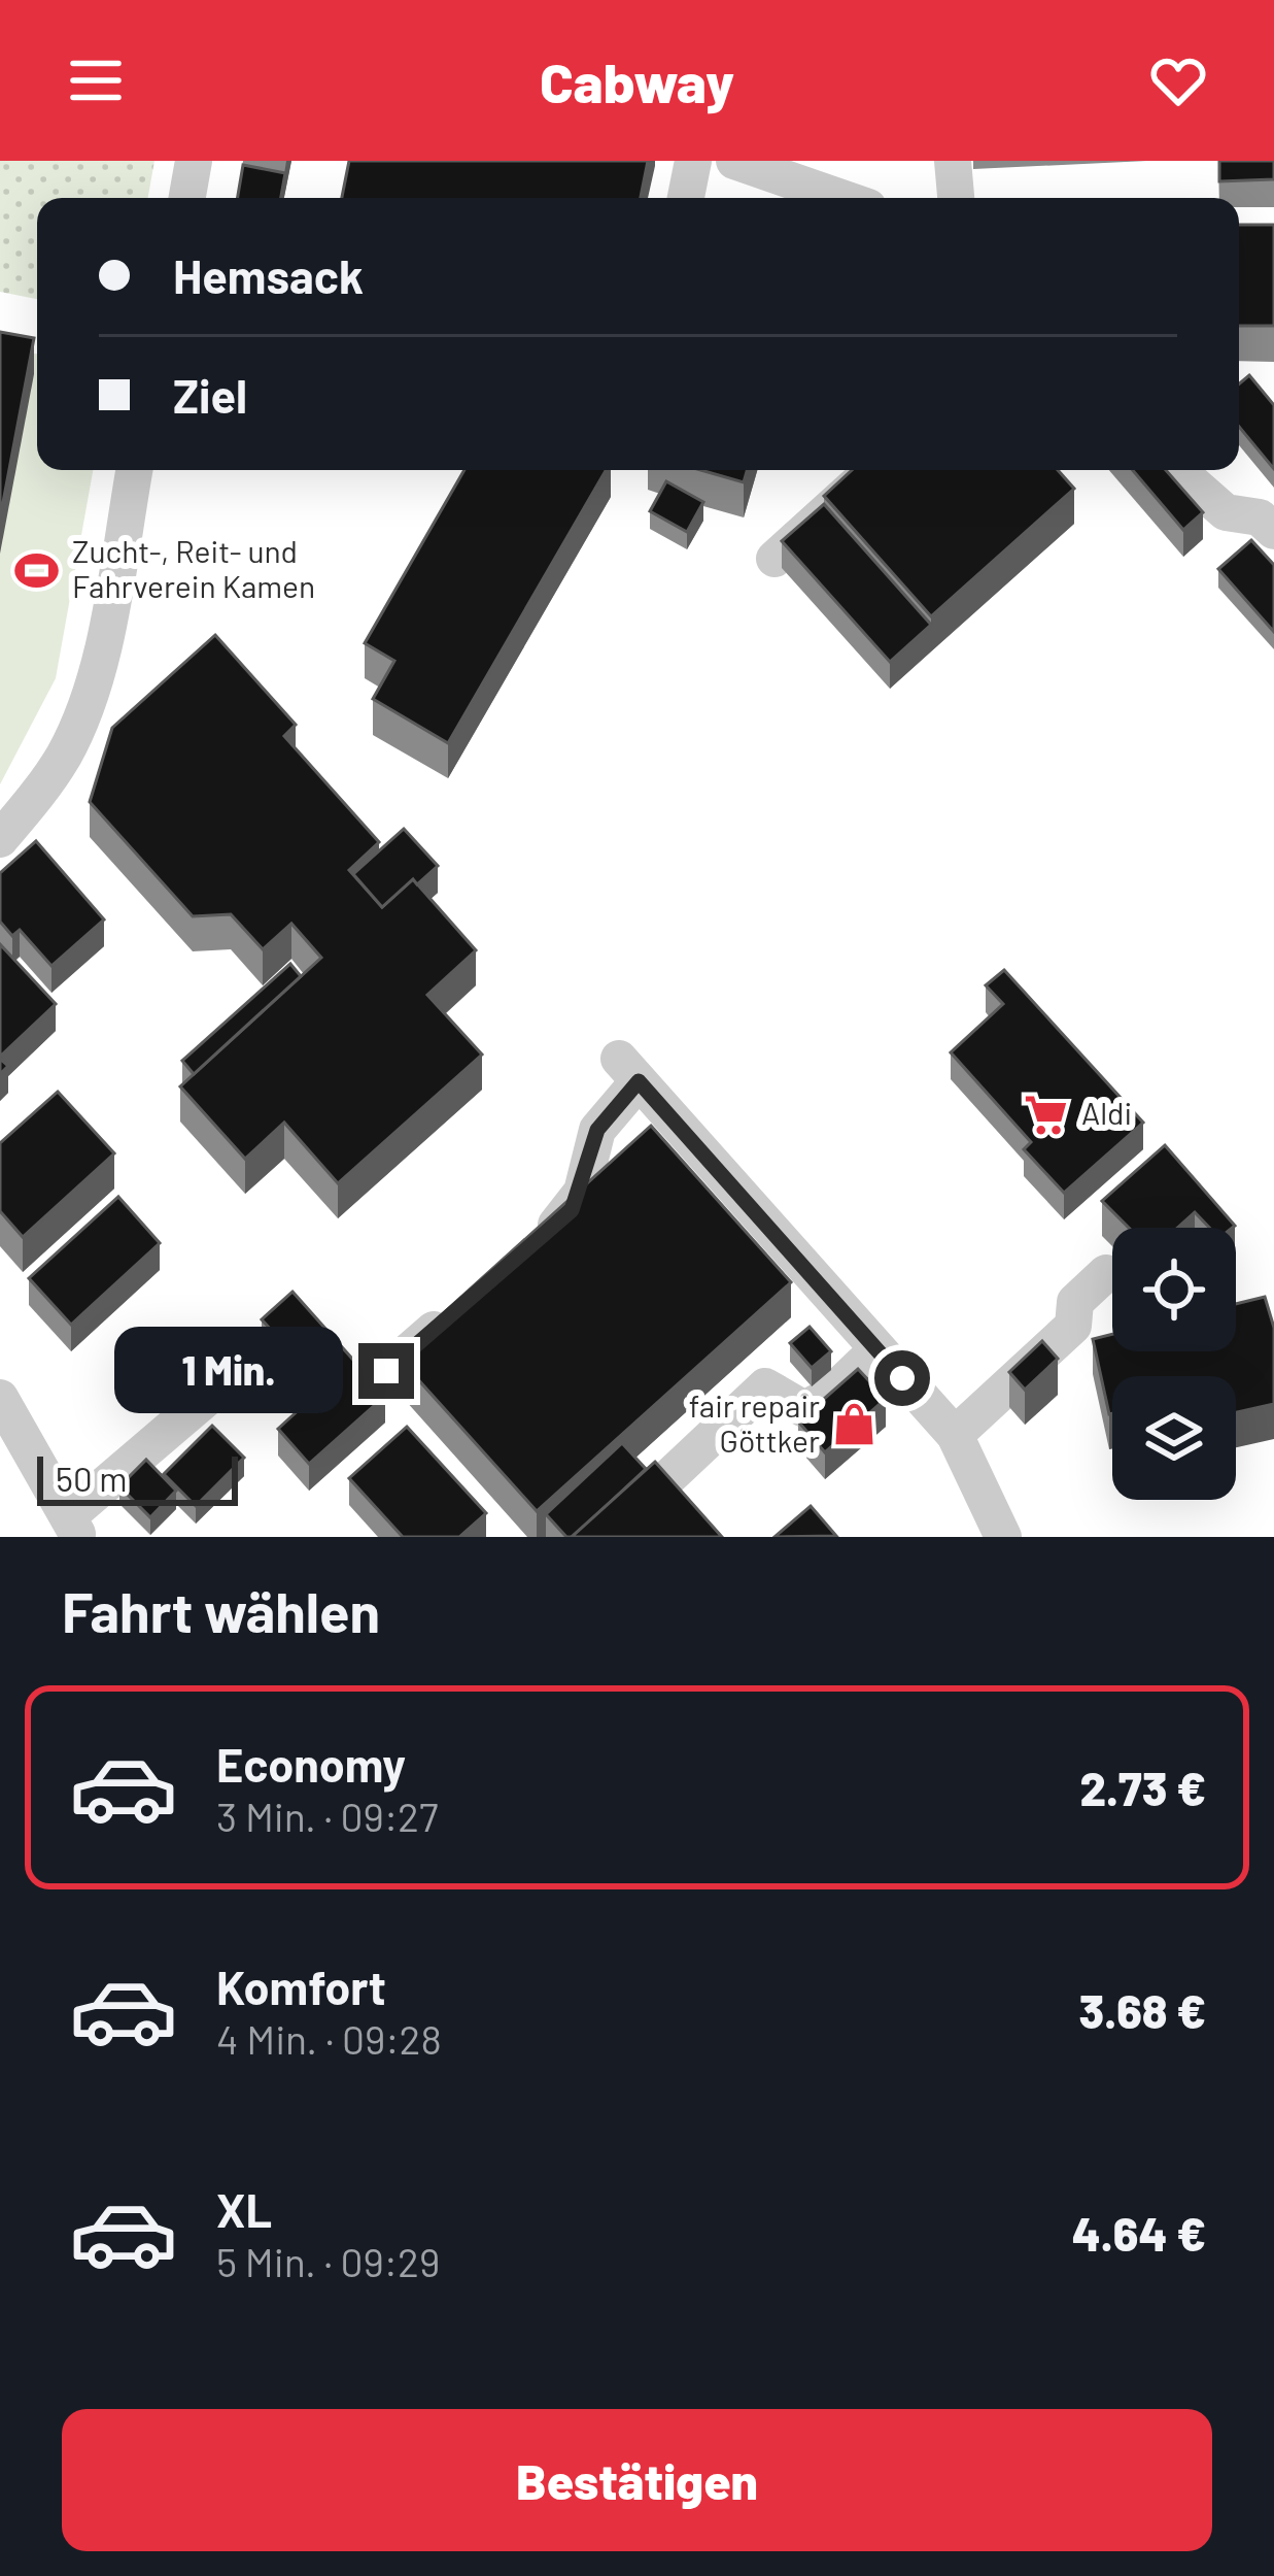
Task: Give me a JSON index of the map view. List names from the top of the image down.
{
  "places": {
    "sports": ["Zucht-, Reit- und Fahrverein Kamen"],
    "supermarket": ["Aldi"],
    "shop": ["fair repair Göttker"]
  },
  "scale_bar": "50 m",
  "page": {
    "header": "Cabway",
    "banner": ["Hemsack", "Ziel"],
    "bubble": "1 Min.",
    "scale": "50 m",
    "heading": "Fahrt wählen",
    "list": [
      {
        "name": "Economy",
        "note": "3 Min. · 09:27",
        "value": "2.73 €"
      },
      {
        "name": "Komfort",
        "note": "4 Min. · 09:28",
        "value": "3.68 €"
      },
      {
        "name": "XL",
        "note": "5 Min. · 09:29",
        "value": "4.64 €"
      }
    ],
    "buttons": "Bestätigen"
  }
}
